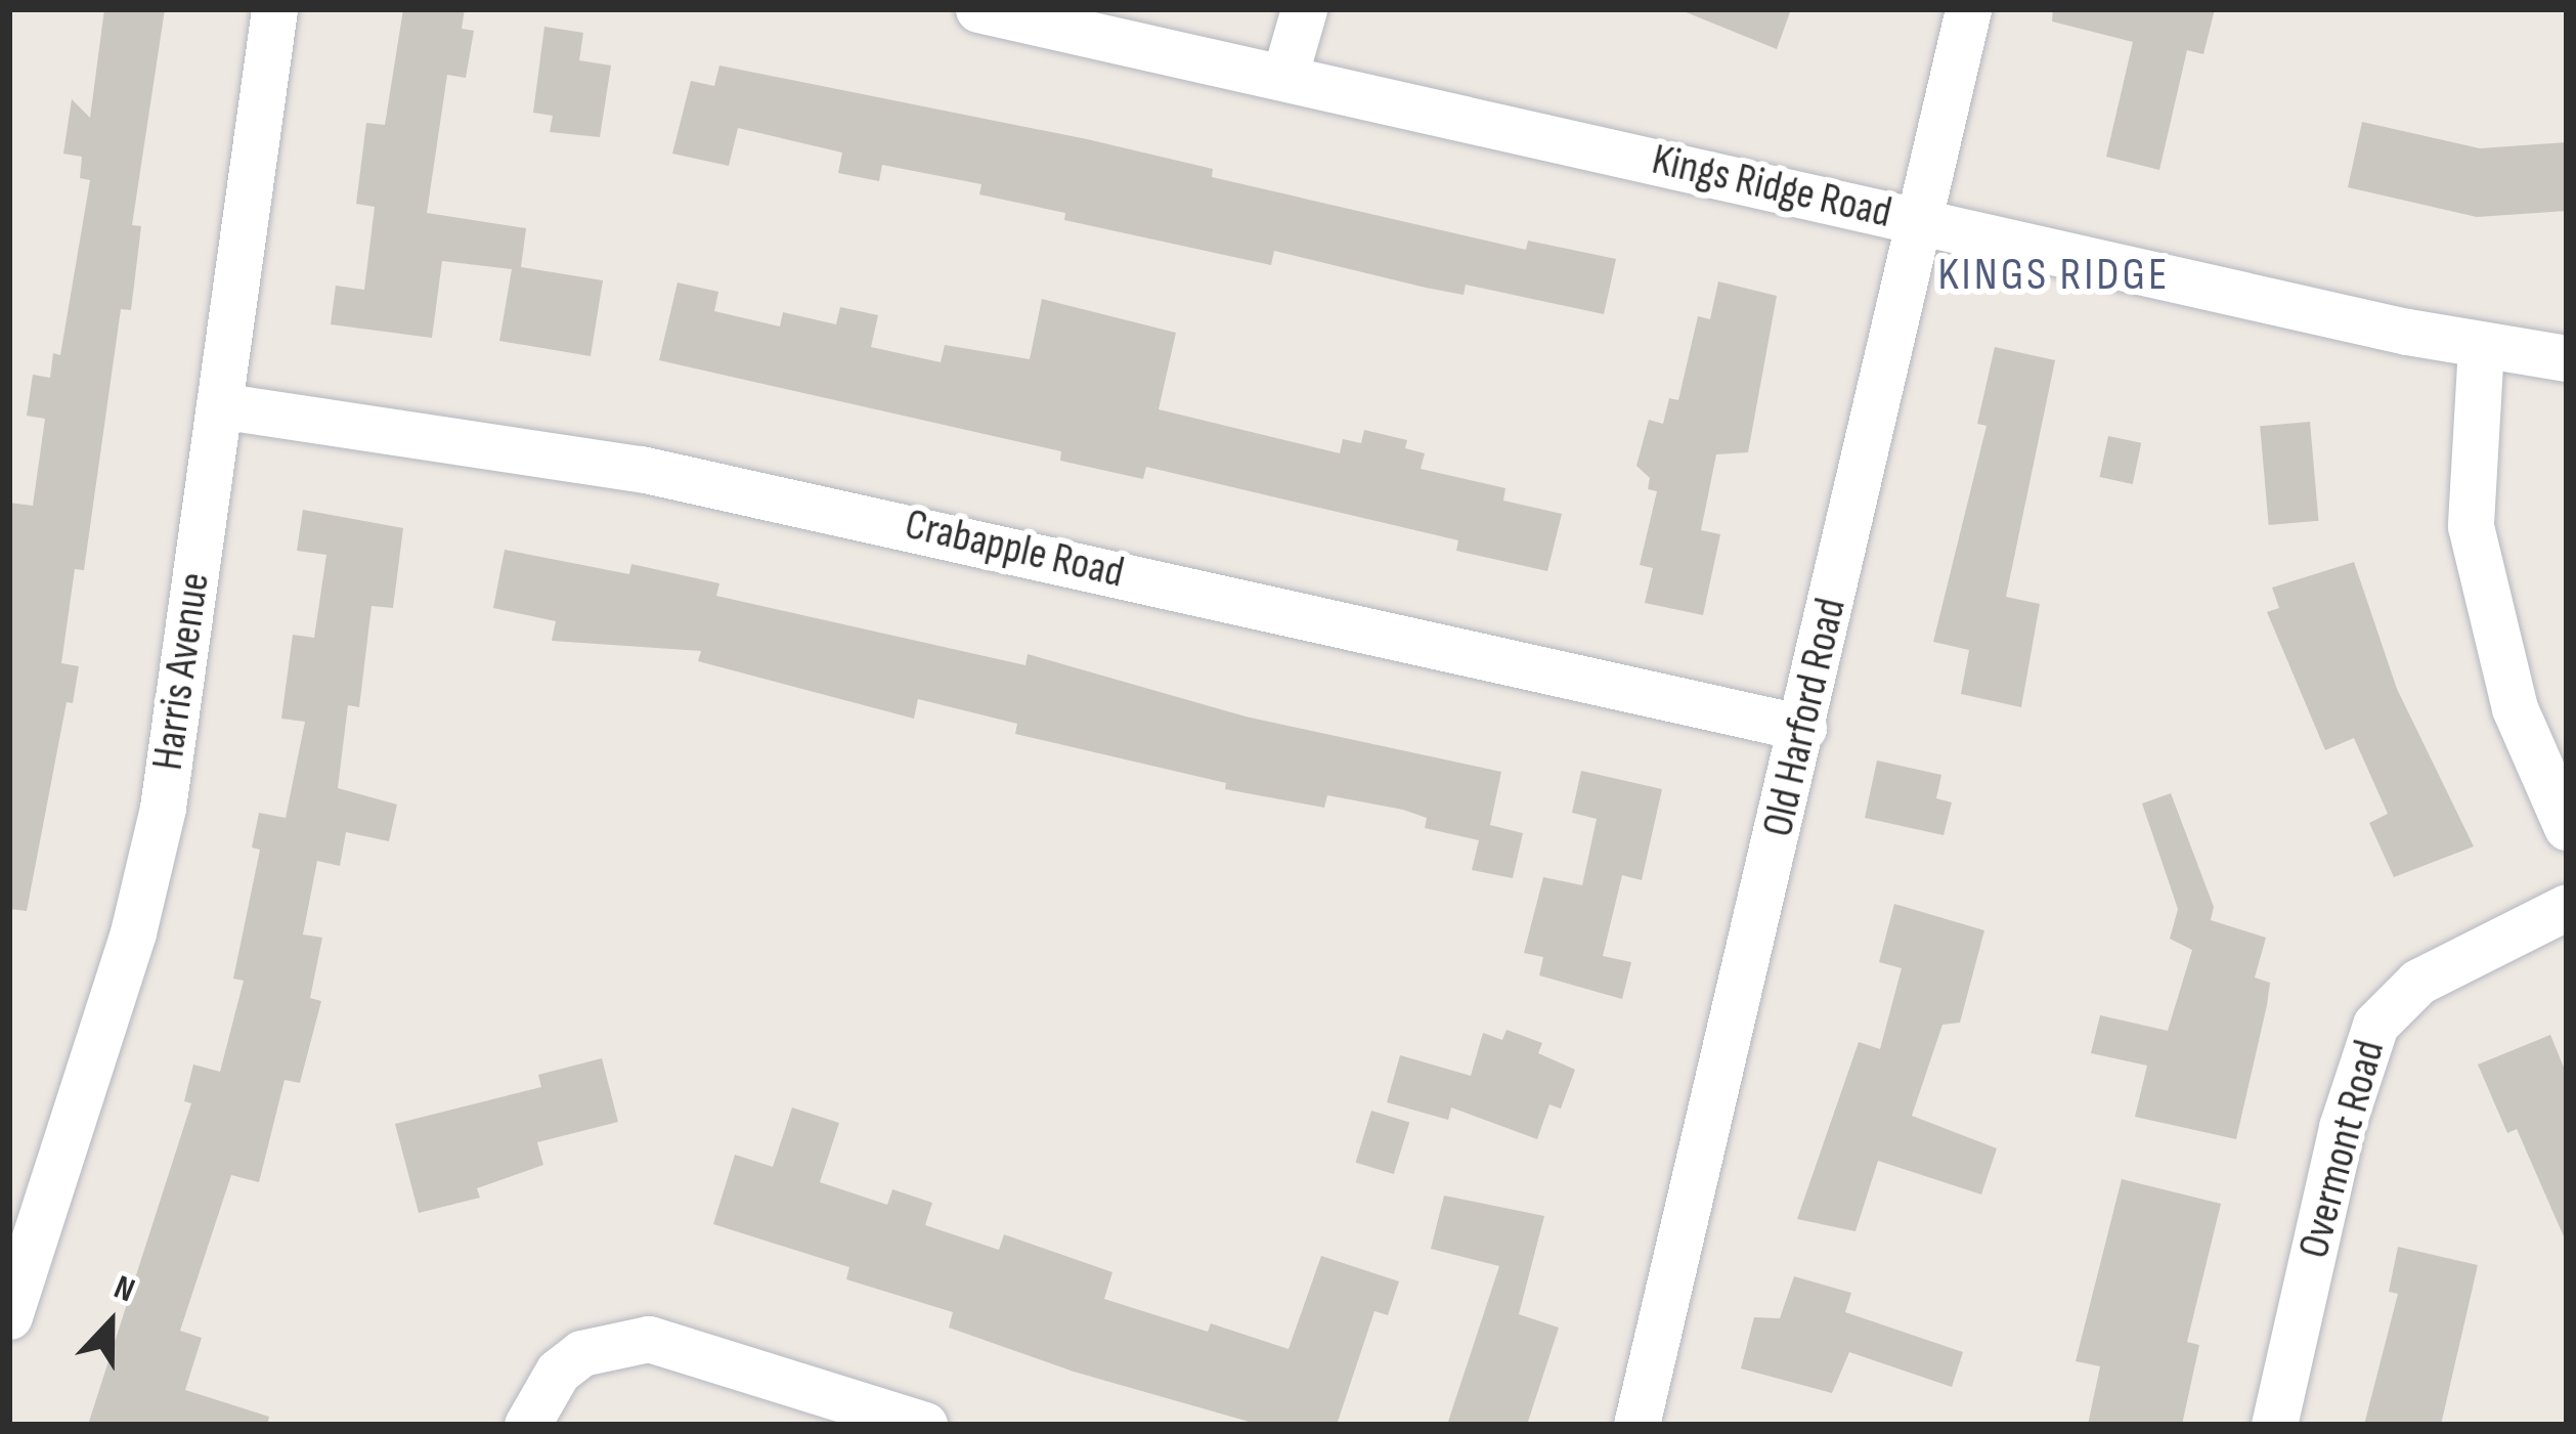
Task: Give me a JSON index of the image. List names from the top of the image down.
{
  "streets": {
    "street": [
      "Kings Ridge Road",
      "Crabapple Road",
      "Harris Avenue",
      "Old Harford Road",
      "Overmont Road"
    ]
  },
  "crossings": [
    ["Kings Ridge Road", "Old Harford Road"],
    ["Crabapple Road", "Harris Avenue"],
    ["Crabapple Road", "Old Harford Road"]
  ],
  "districts": ["KINGS RIDGE"],
  "north": "top"
}
